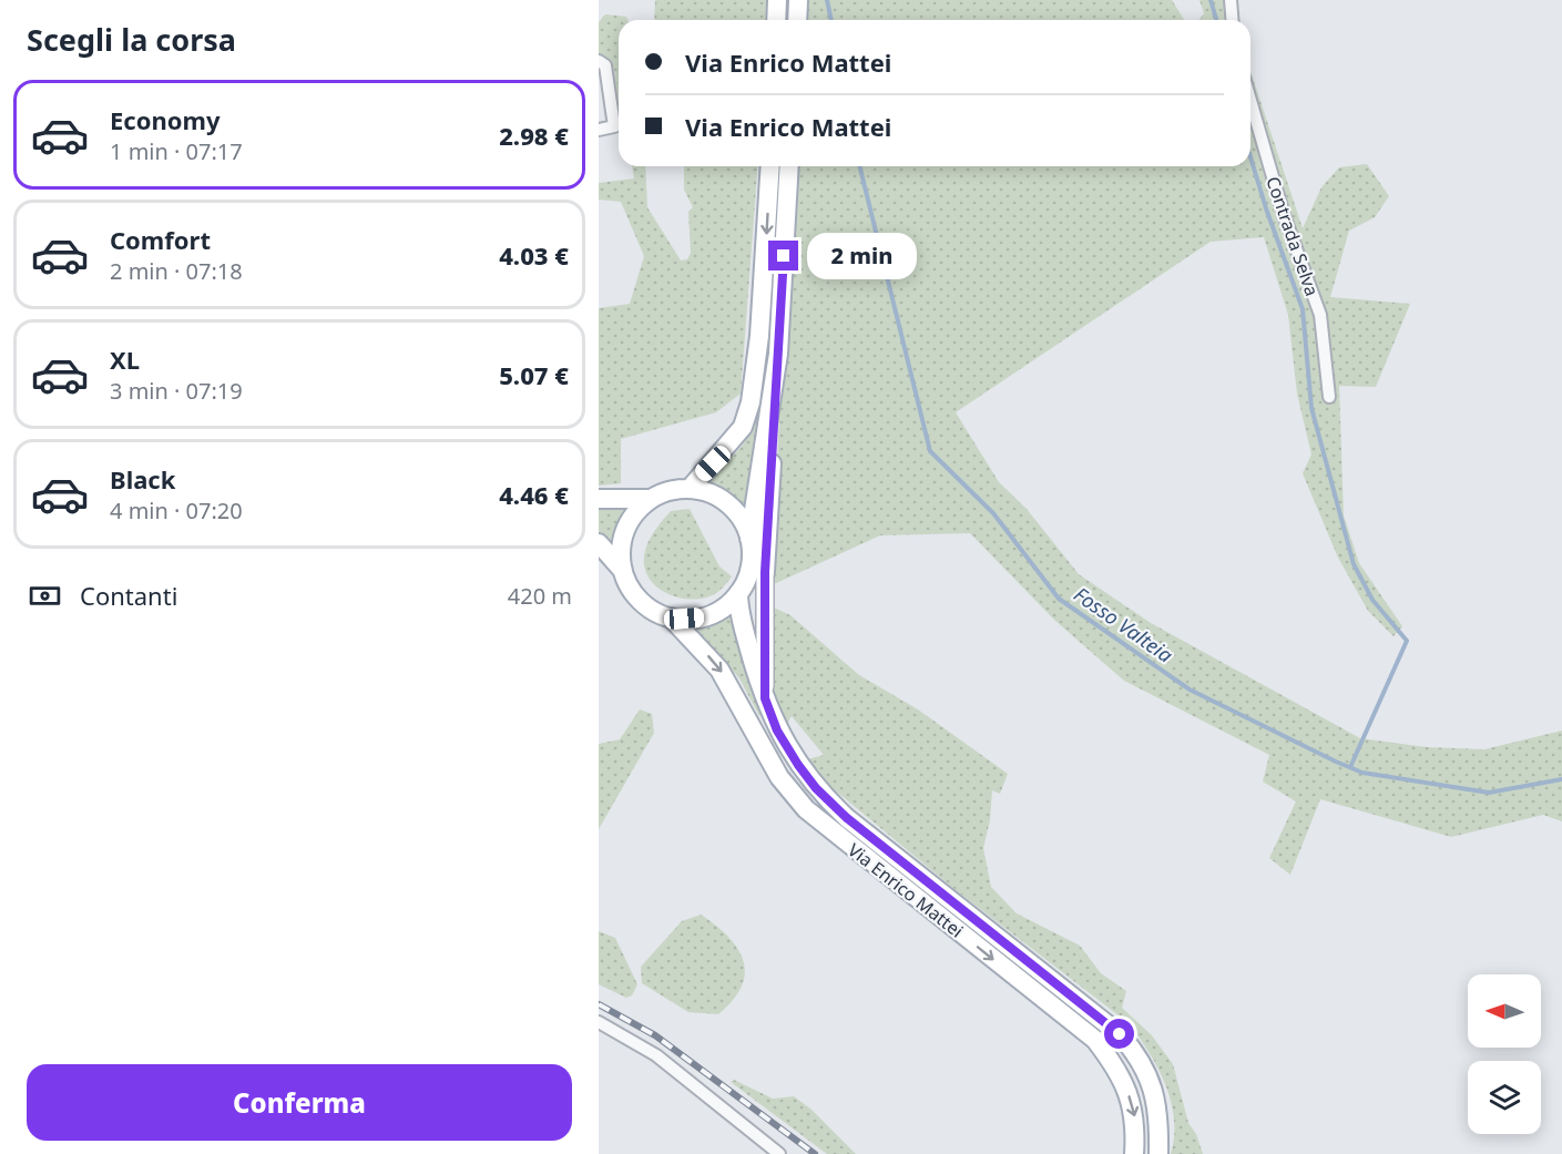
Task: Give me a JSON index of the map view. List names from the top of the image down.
{
  "streets": {
    "main road": ["Via Enrico Mattei"],
    "street": ["Contrada Selva"]
  },
  "water": ["Fosso Valteia"],
  "north": "left",
  "page": {
    "heading": "Scegli la corsa",
    "banner": ["Via Enrico Mattei", "Via Enrico Mattei"],
    "list": [
      {
        "name": "Economy",
        "note": "1 min · 07:17",
        "value": "2.98 €"
      },
      {
        "name": "Comfort",
        "note": "2 min · 07:18",
        "value": "4.03 €"
      },
      {
        "name": "XL",
        "note": "3 min · 07:19",
        "value": "5.07 €"
      },
      {
        "name": "Black",
        "note": "4 min · 07:20",
        "value": "4.46 €"
      }
    ],
    "bubble": "2 min",
    "pay": ["Contanti", "420 m"],
    "buttons": "Conferma"
  }
}
